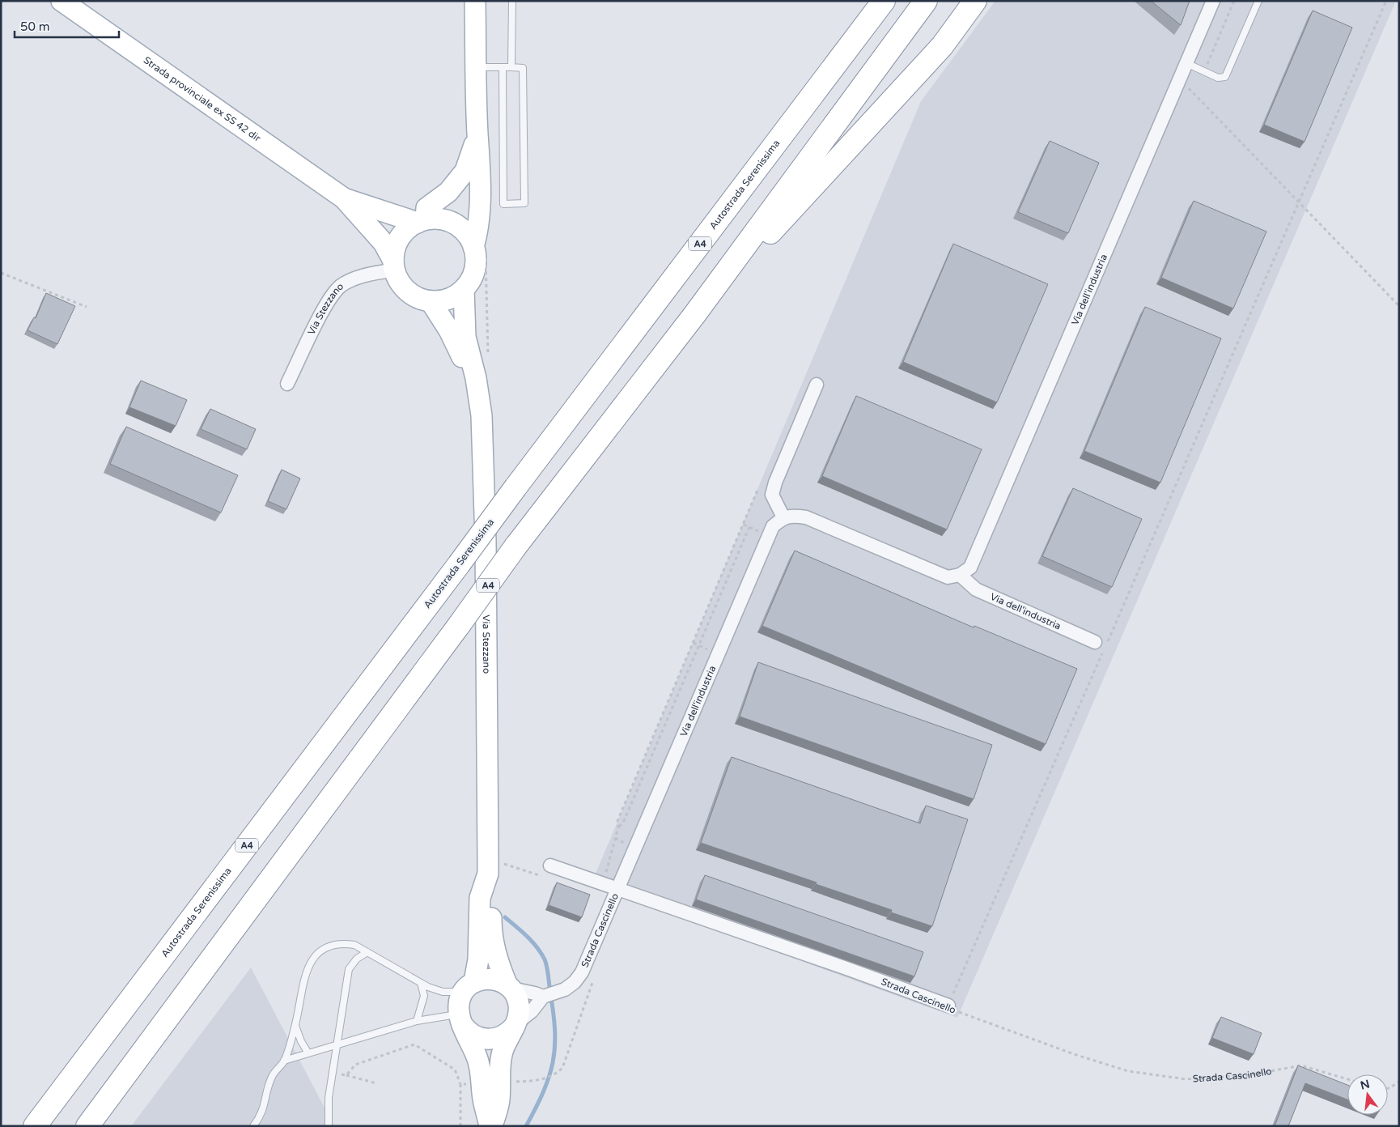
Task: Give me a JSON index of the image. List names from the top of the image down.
{
  "streets": {
    "highway": ["Autostrada Serenissima", "A4"],
    "main road": ["Strada provinciale ex SS 42 dir", "Via Stezzano"],
    "street": ["Via dell'industria", "Strada Cascinello"]
  },
  "crossings": [
    ["Strada provinciale ex SS 42 dir", "Via Stezzano"],
    ["Via dell'industria", "Strada Cascinello"]
  ],
  "scale_bar": "50 m",
  "north": "top"
}
